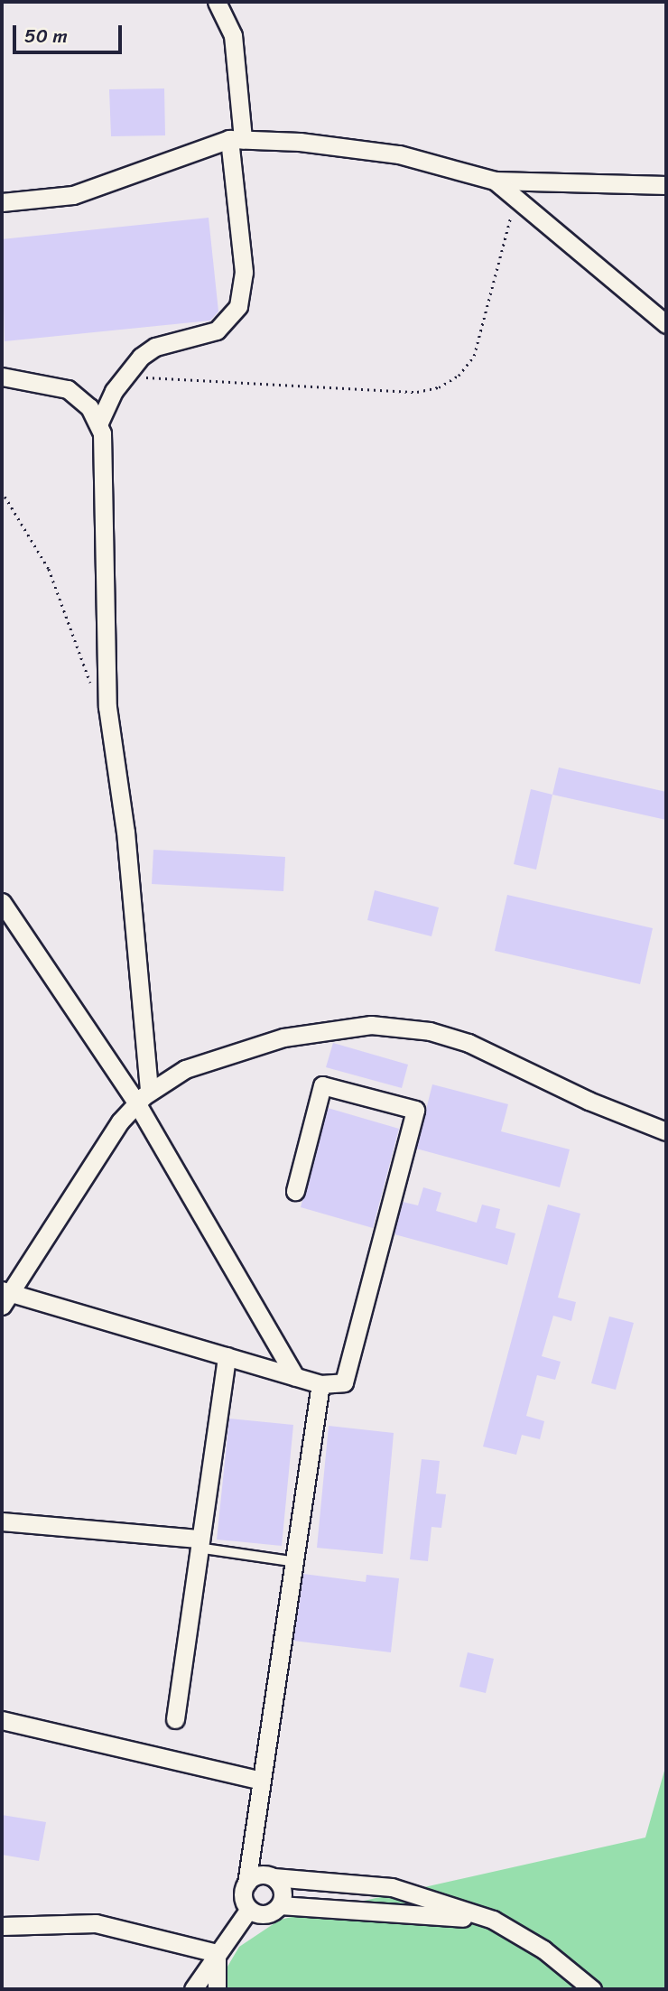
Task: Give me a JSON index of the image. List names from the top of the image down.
{
  "scale_bar": "50 m"
}
